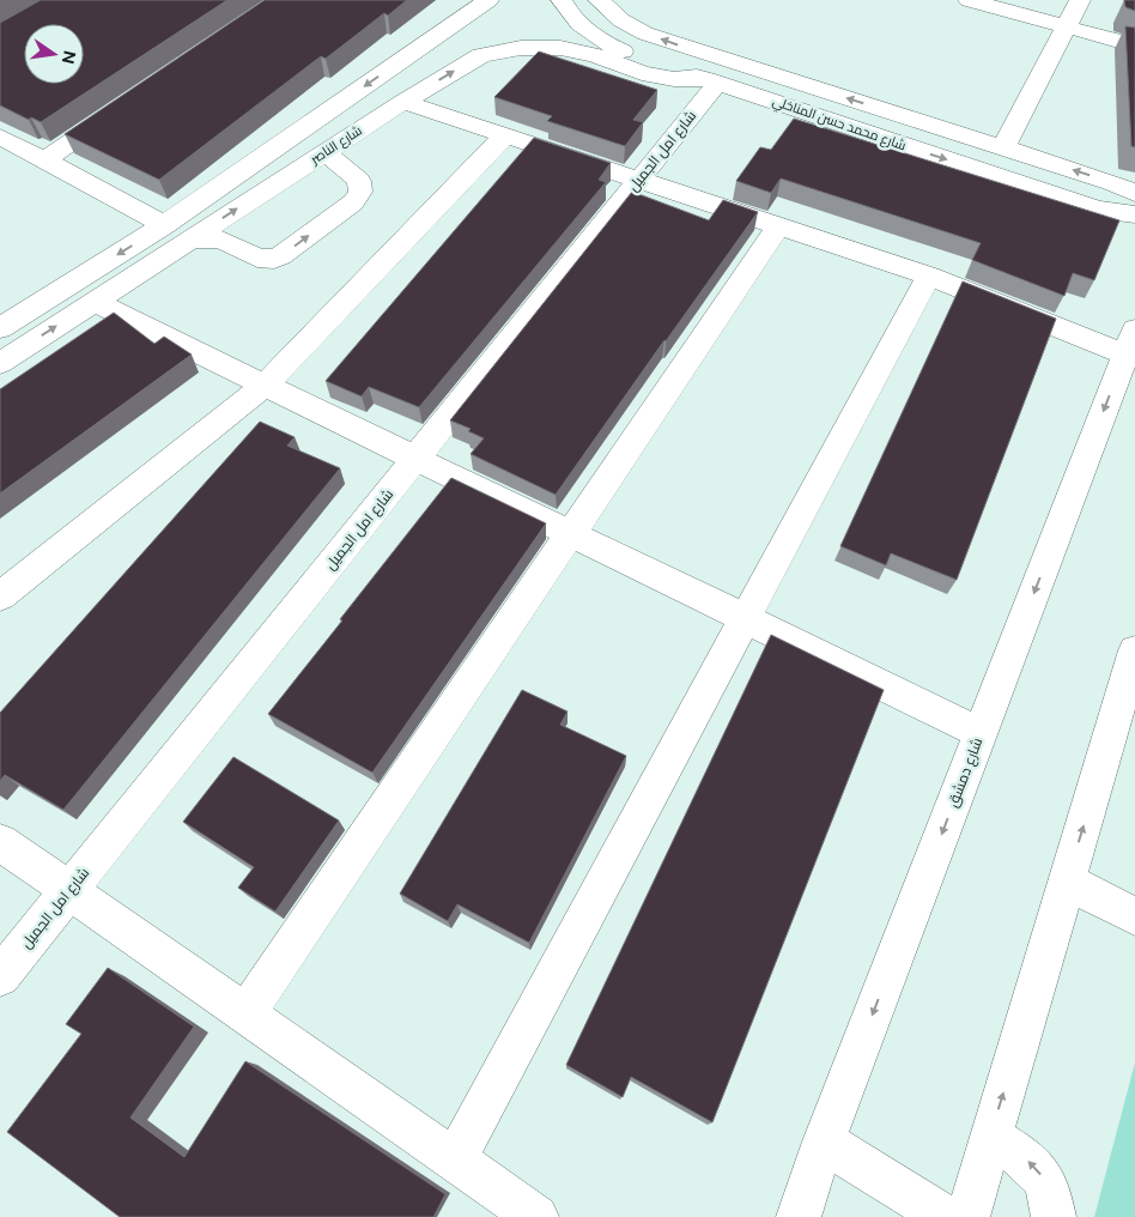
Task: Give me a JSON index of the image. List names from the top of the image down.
{
  "streets": {
    "street": [
      "شارع محمد حسن المناخلي",
      "شارع الناصر",
      "شارع امل الجميل",
      "شارع دمشق"
    ]
  },
  "crossings": [
    ["شارع محمد حسن المناخلي", "شارع الناصر"],
    ["شارع محمد حسن المناخلي", "شارع امل الجميل"],
    ["شارع الناصر", "شارع امل الجميل"]
  ],
  "north": "right"
}
